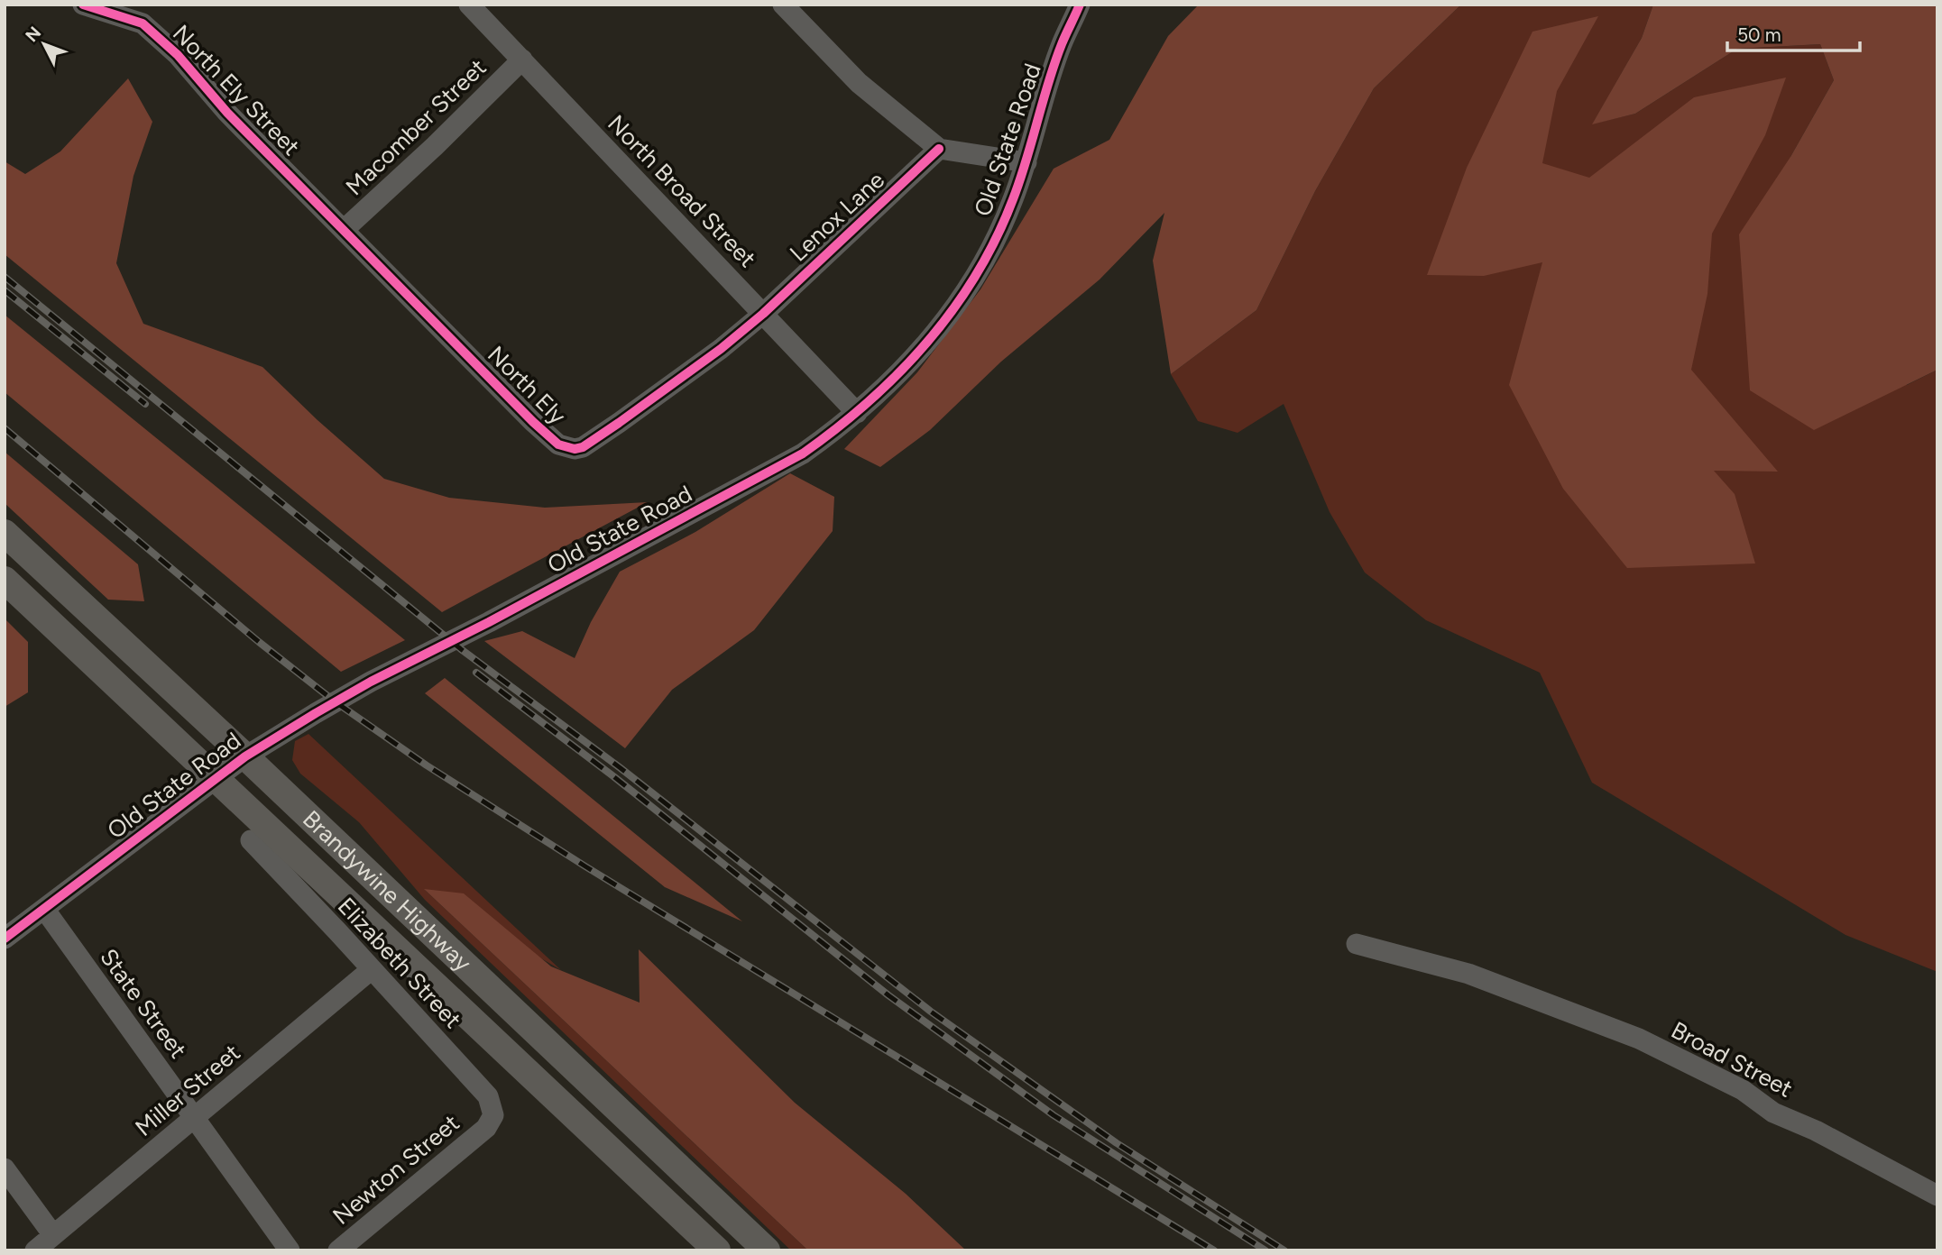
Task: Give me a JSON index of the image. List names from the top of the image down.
{
  "streets": {
    "main road": ["Brandywine Highway"],
    "street": [
      "North Ely Street",
      "Macomber Street",
      "Old State Road",
      "North Broad Street",
      "Lenox Lane",
      "North Ely",
      "Elizabeth Street",
      "State Street",
      "Broad Street",
      "Miller Street",
      "Newton Street"
    ]
  },
  "crossings": [
    ["North Ely Street", "Macomber Street"],
    ["North Ely Street", "North Ely"],
    ["Macomber Street", "North Broad Street"],
    ["Macomber Street", "North Ely"],
    ["Old State Road", "North Broad Street"],
    ["Old State Road", "Brandywine Highway"],
    ["Old State Road", "State Street"],
    ["North Broad Street", "Lenox Lane"],
    ["North Broad Street", "North Ely"],
    ["Lenox Lane", "North Ely"],
    ["Elizabeth Street", "Miller Street"],
    ["Elizabeth Street", "Newton Street"],
    ["State Street", "Miller Street"]
  ],
  "scale_bar": "50 m",
  "north": "top left"
}
